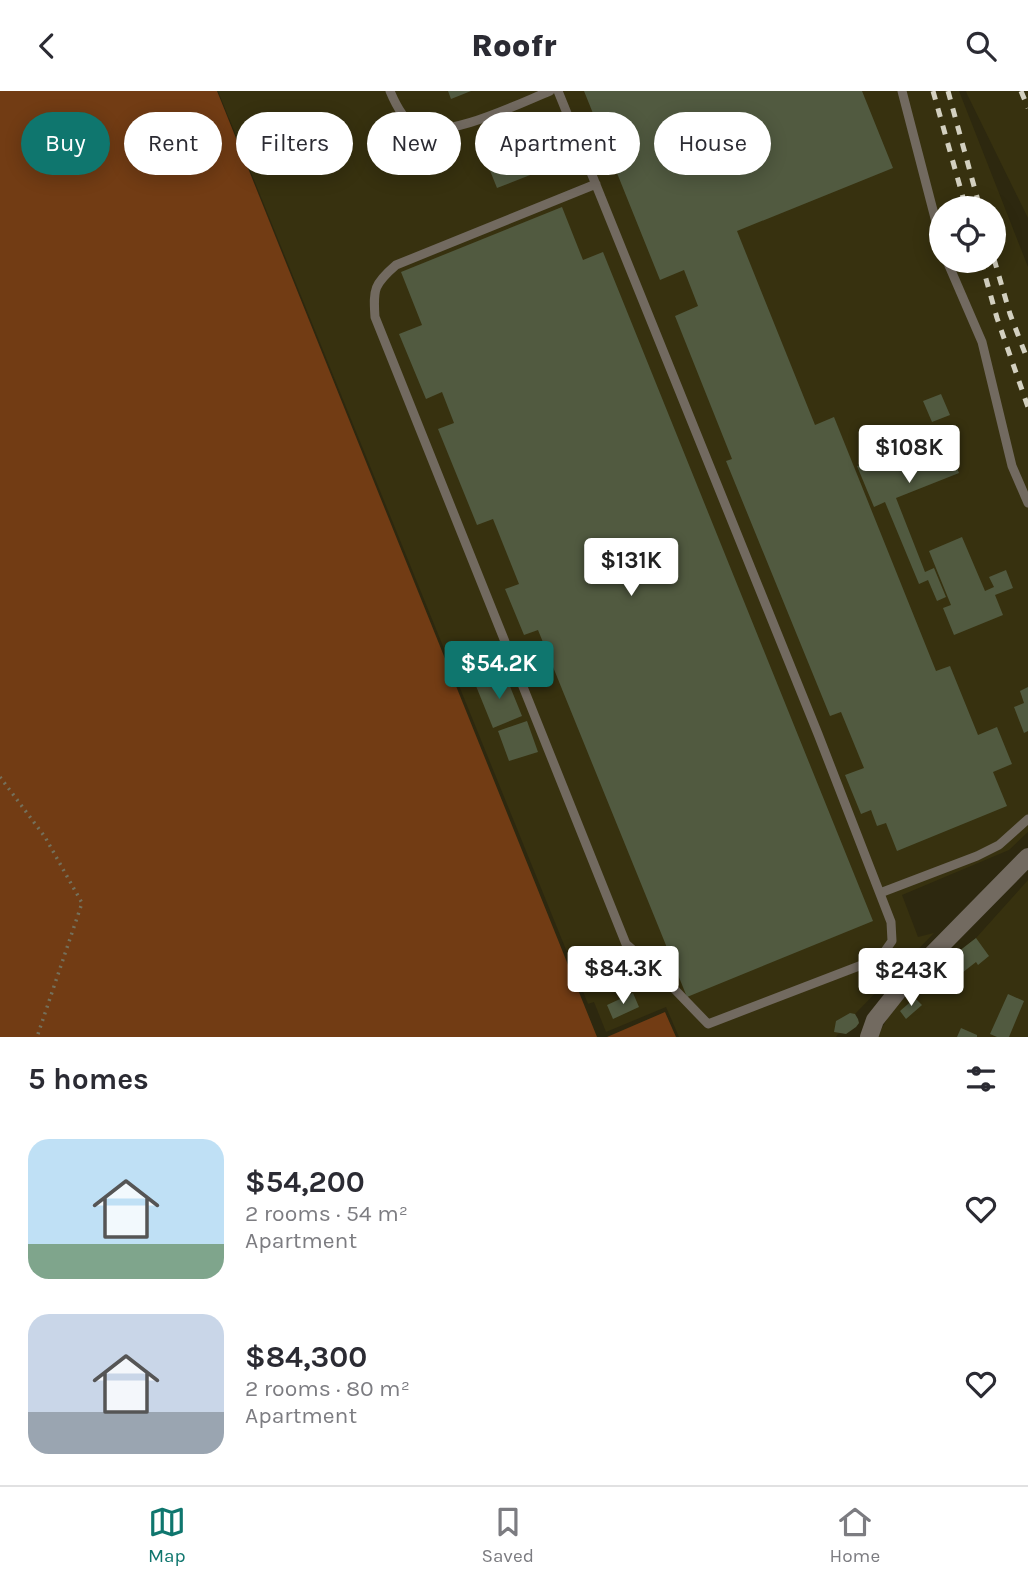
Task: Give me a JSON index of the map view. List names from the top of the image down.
{
  "page": {
    "header": "Roofr",
    "chip": [
      "Buy",
      "Rent",
      "Filters",
      "New",
      "Apartment",
      "House"
    ],
    "price": [
      "$108K",
      "$131K",
      "$54.2K",
      "$84.3K",
      "$243K"
    ],
    "heading": "5 homes",
    "list": [
      {
        "name": "$54,200",
        "note": "2 rooms · 54 m² · Apartment"
      },
      {
        "name": "$84,300",
        "note": "2 rooms · 80 m² · Apartment"
      }
    ],
    "tabs": ["Map", "Saved", "Home"]
  }
}
